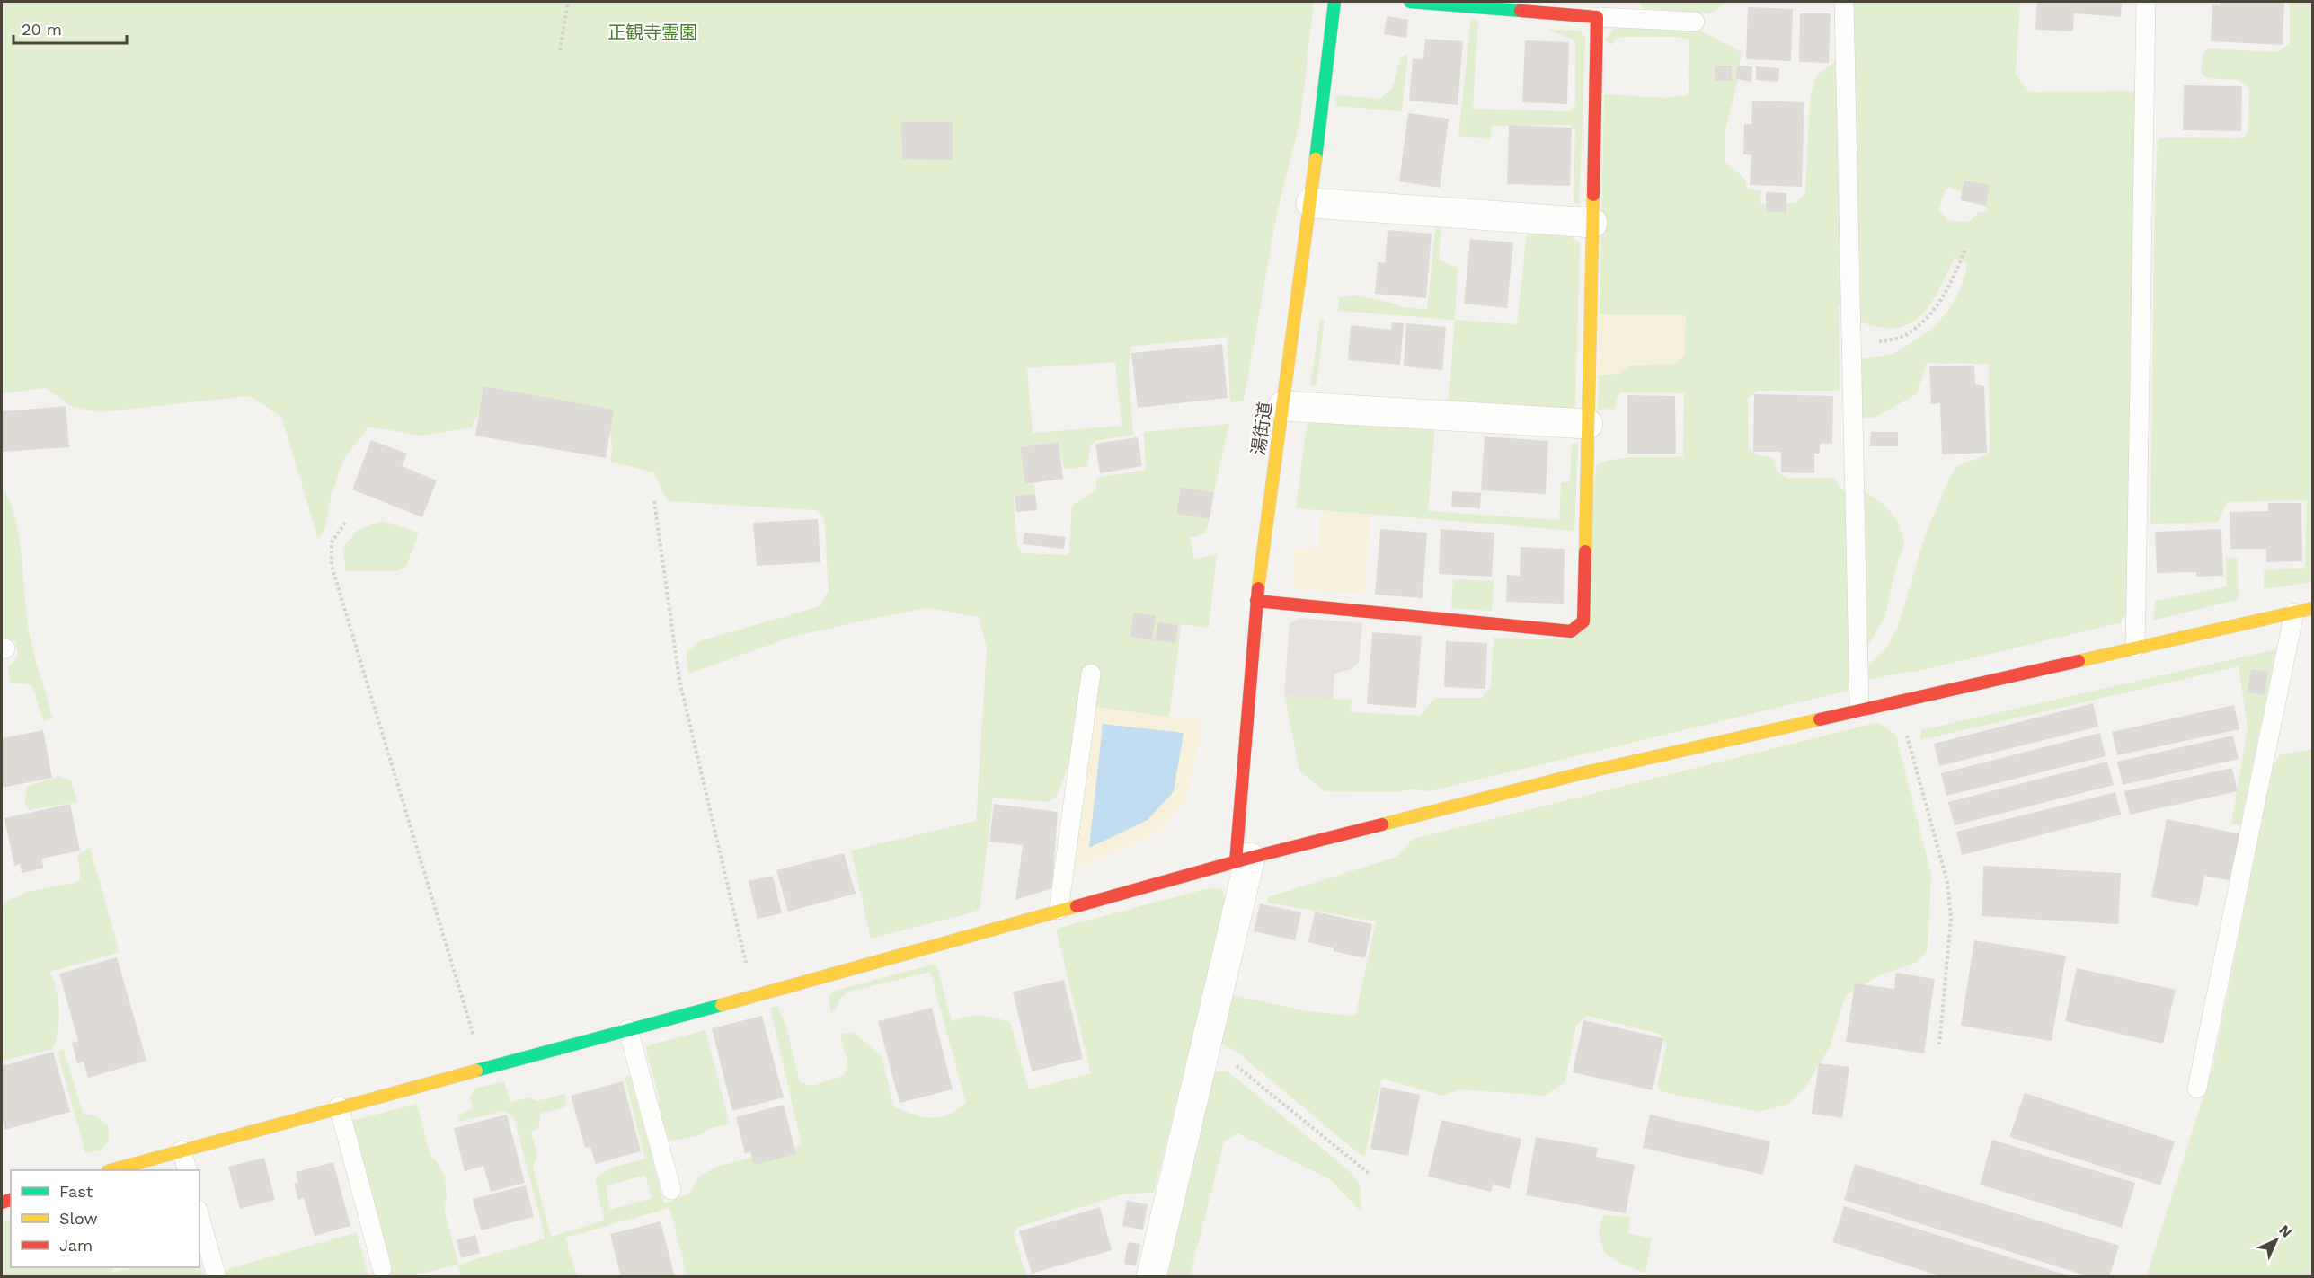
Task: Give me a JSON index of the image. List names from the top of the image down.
{
  "streets": {
    "street": ["湯街道"]
  },
  "parks": ["正観寺霊園"],
  "legend": ["Fast", "Slow", "Jam"],
  "scale_bar": "20 m",
  "north": "top right"
}
